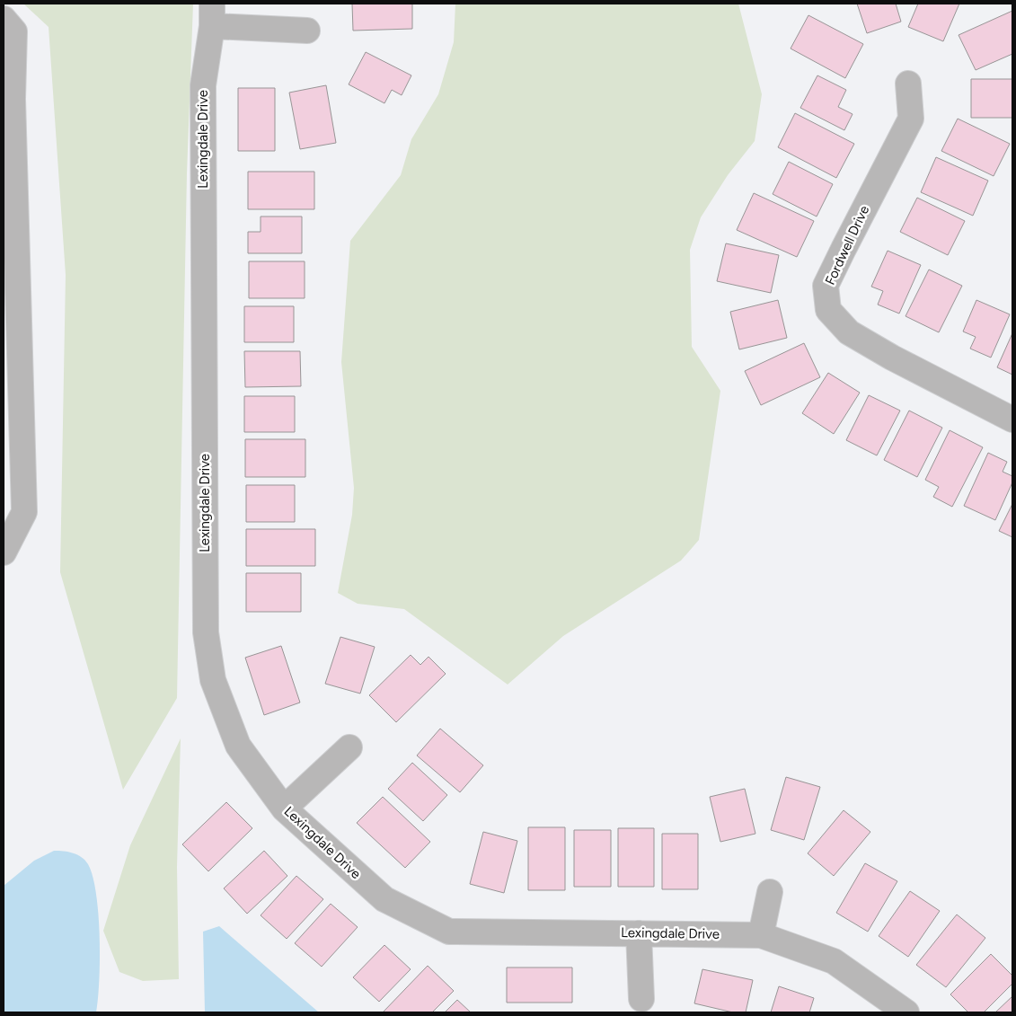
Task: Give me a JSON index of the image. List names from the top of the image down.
{
  "streets": {
    "street": ["Lexingdale Drive", "Fordwell Drive"]
  }
}
